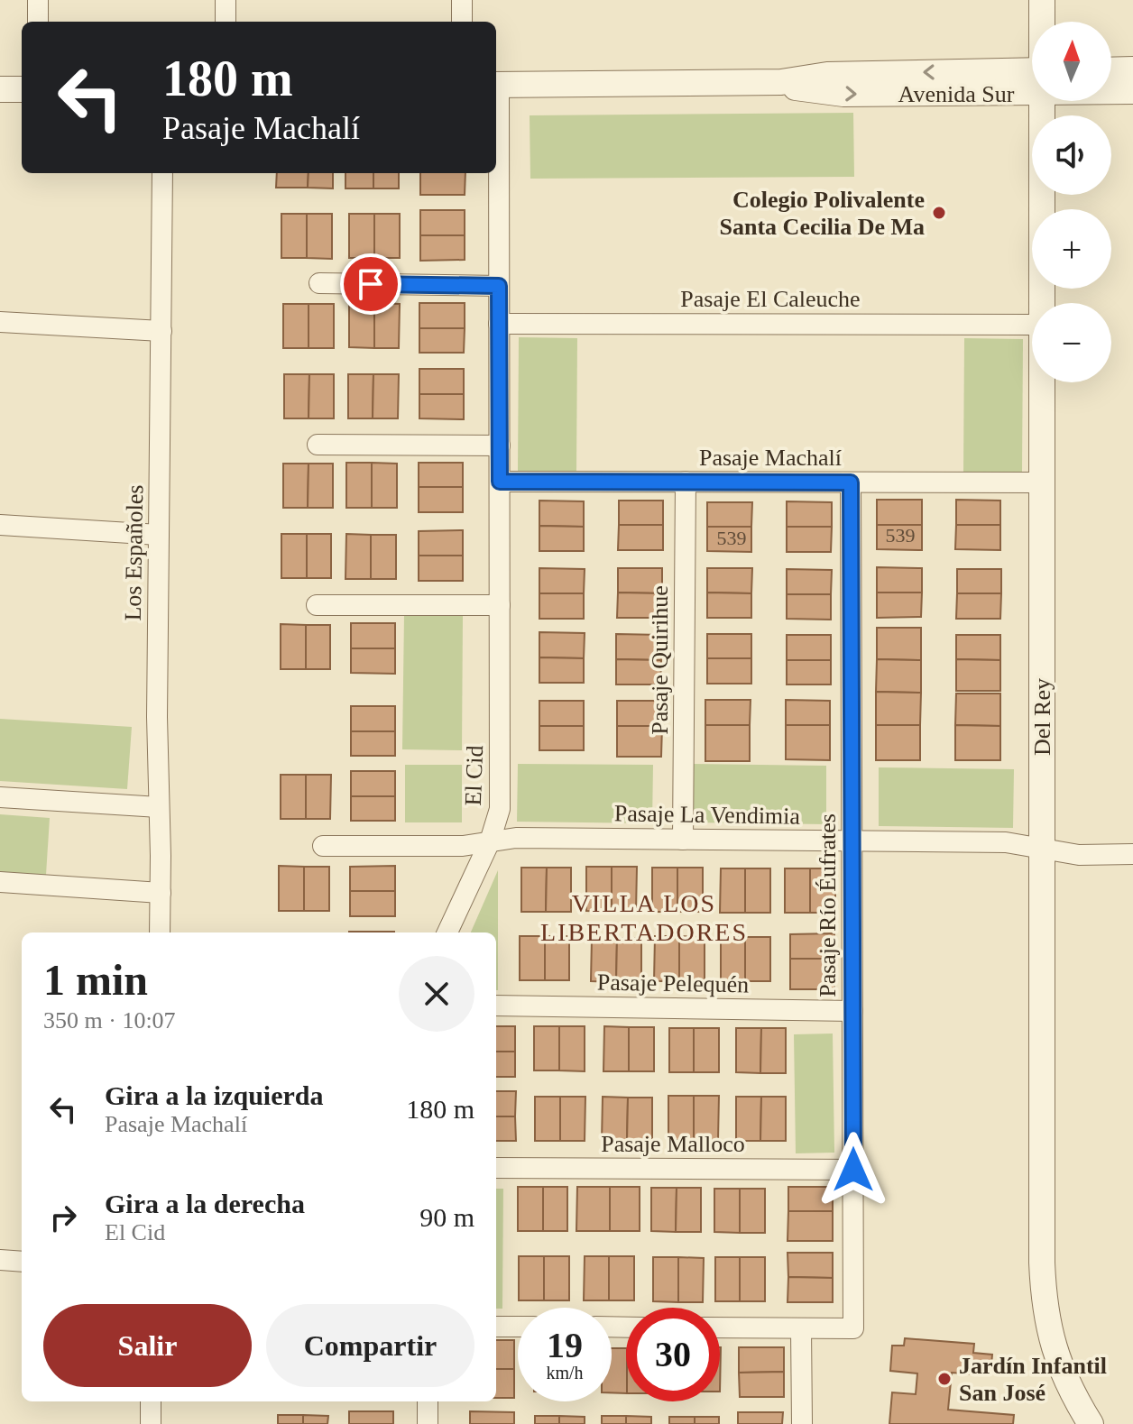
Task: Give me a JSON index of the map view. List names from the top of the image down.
{
  "streets": {
    "street": [
      "Avenida Sur",
      "Pasaje El Caleuche",
      "Pasaje Machalí",
      "Los Españoles",
      "Pasaje Quirihue",
      "Del Rey",
      "El Cid",
      "Pasaje La Vendimia",
      "Pasaje Río Éufrates",
      "Pasaje Pelequén",
      "Pasaje Malloco"
    ]
  },
  "crossings": [
    ["Pasaje El Caleuche", "El Cid"],
    ["Pasaje Machalí", "Pasaje Quirihue"],
    ["Pasaje Machalí", "Del Rey"],
    ["Pasaje Machalí", "El Cid"],
    ["Pasaje Machalí", "Pasaje Río Éufrates"],
    ["Pasaje Quirihue", "Pasaje La Vendimia"],
    ["Del Rey", "Pasaje La Vendimia"],
    ["El Cid", "Pasaje La Vendimia"],
    ["Pasaje La Vendimia", "Pasaje Río Éufrates"],
    ["Pasaje Río Éufrates", "Pasaje Pelequén"],
    ["Pasaje Río Éufrates", "Pasaje Malloco"]
  ],
  "districts": ["VILLA LOS LIBERTADORES"],
  "places": ["Colegio Polivalente Santa Cecilia De Ma", "Jardín Infantil San José"],
  "house_numbers": ["539", "539"],
  "north": "top",
  "page": {
    "map_buttons": ["+", "−"],
    "turn": ["180 m", "Pasaje Machalí"],
    "heading": ["1 min", "350 m · 10:07"],
    "list": [
      {
        "name": "Gira a la izquierda",
        "note": "Pasaje Machalí",
        "value": "180 m"
      },
      {
        "name": "Gira a la derecha",
        "note": "El Cid",
        "value": "90 m"
      }
    ],
    "buttons": ["Salir", "Compartir"],
    "speed": "19 km/h",
    "limit": "30"
  }
}
